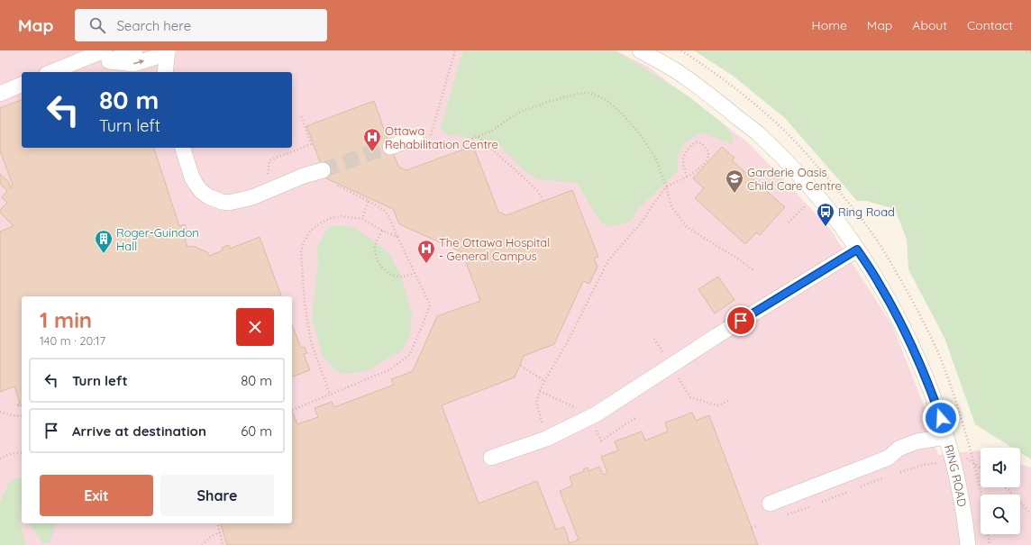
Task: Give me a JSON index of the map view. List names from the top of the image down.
{
  "streets": {
    "street": ["RING ROAD"]
  },
  "places": {
    "hospital": ["Ottawa Rehabilitation Centre", "The Ottawa Hospital - General Campus"],
    "school or university": ["Garderie Oasis Child Care Centre"],
    "bus stop": ["Ring Road"],
    "building": ["Roger-Guindon Hall"]
  },
  "page": {
    "header": "Map",
    "search": "Search here",
    "nav": [
      "Home",
      "Map",
      "About",
      "Contact"
    ],
    "turn": ["80 m", "Turn left"],
    "heading": ["1 min", "140 m · 20:17"],
    "list": [
      {
        "name": "Turn left",
        "value": "80 m"
      },
      {
        "name": "Arrive at destination",
        "value": "60 m"
      }
    ],
    "buttons": ["Exit", "Share"]
  }
}
